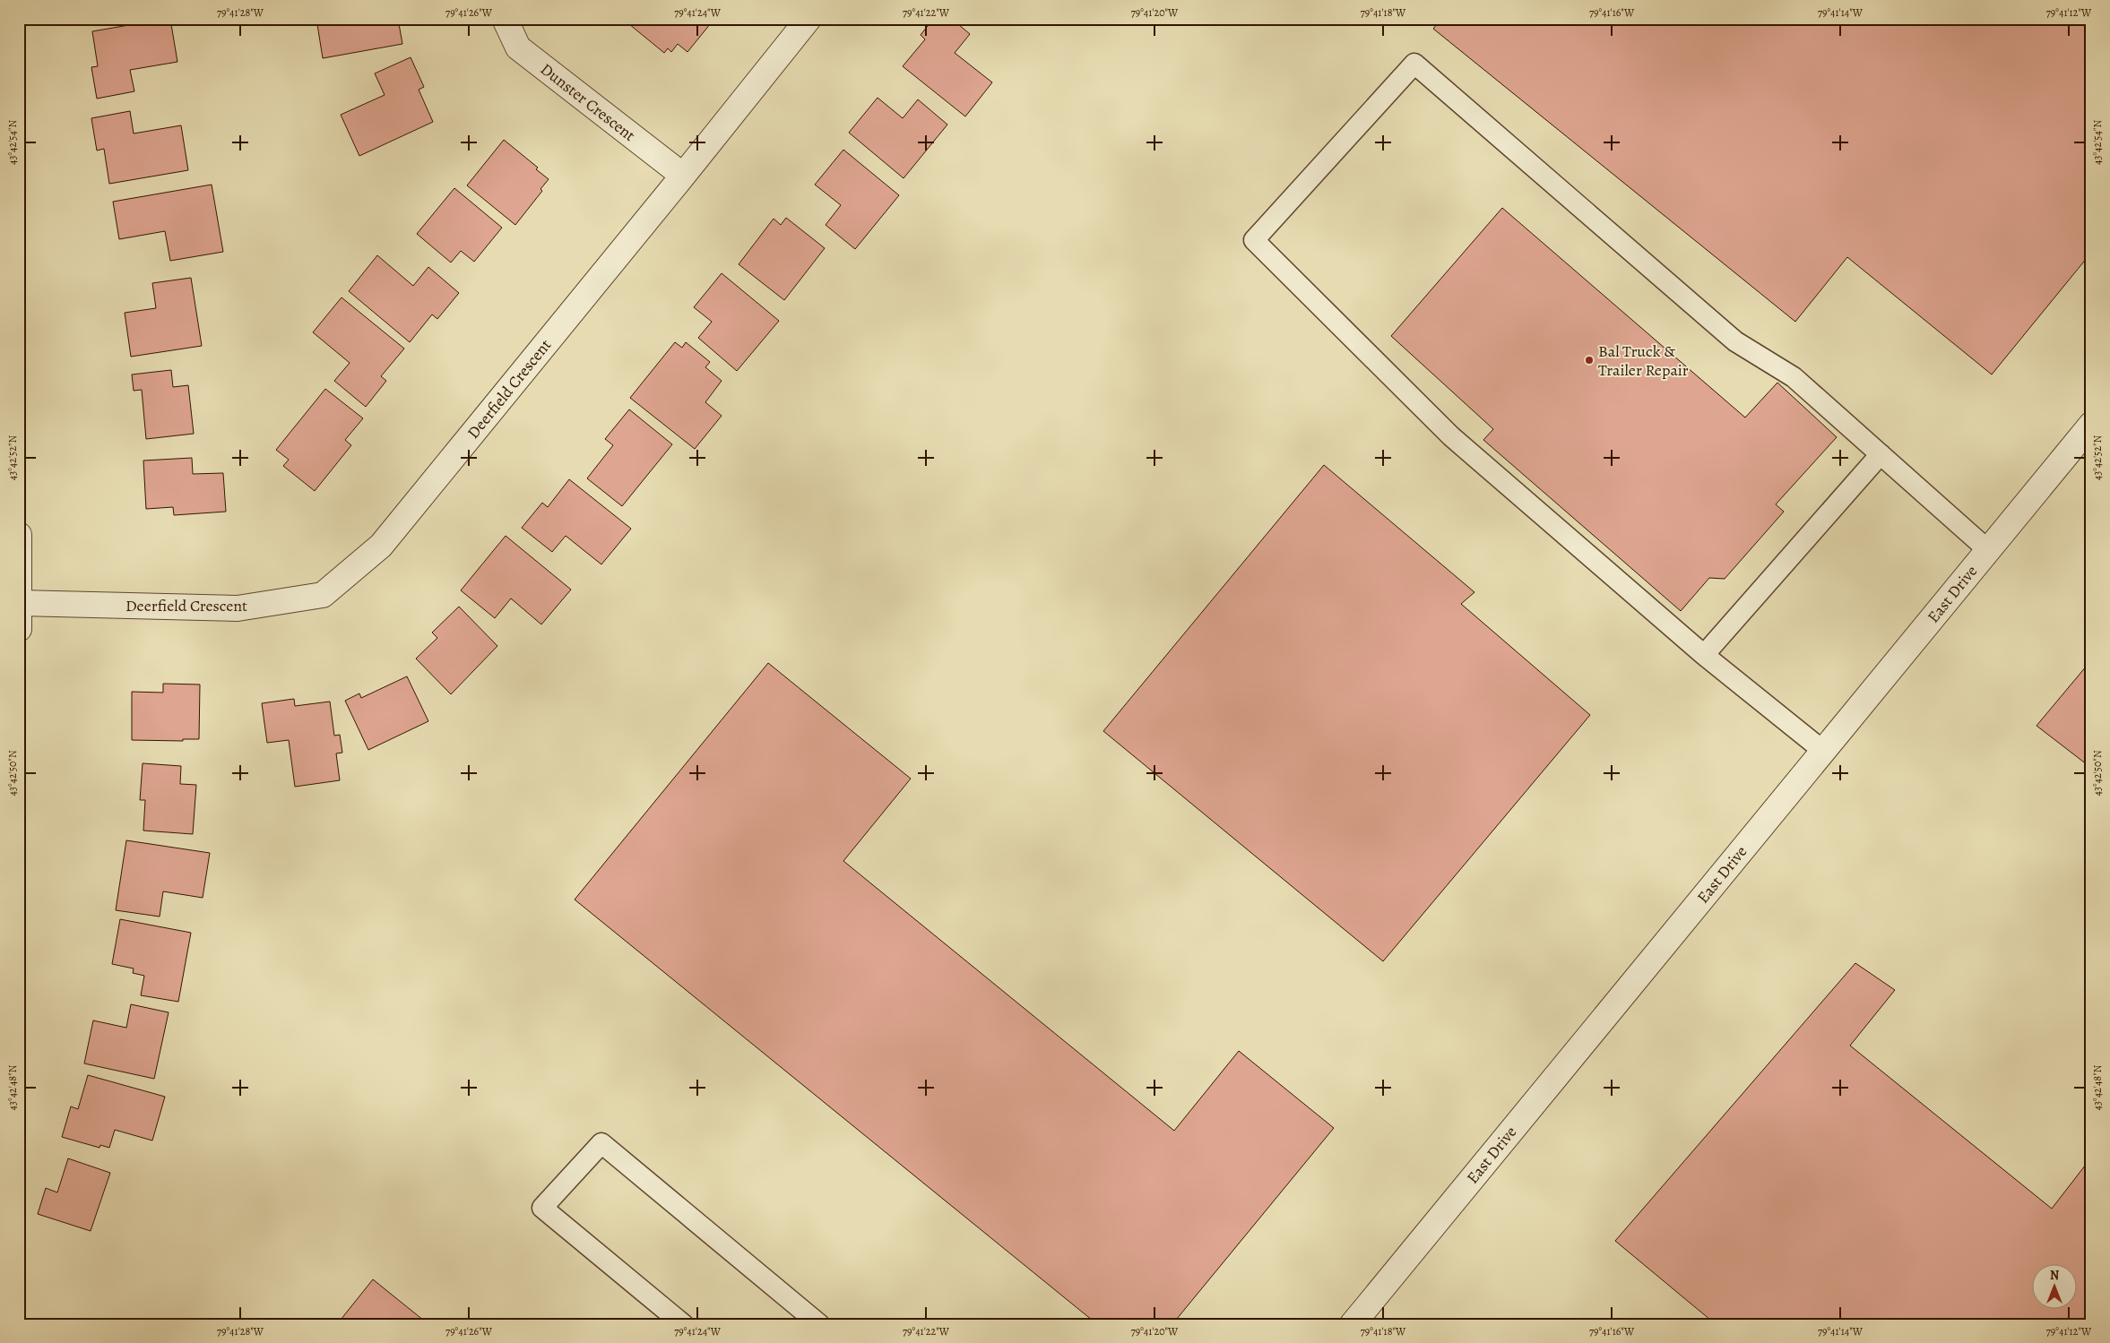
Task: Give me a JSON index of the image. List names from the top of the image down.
{
  "streets": {
    "street": ["Dunster Crescent", "Deerfield Crescent", "East Drive"]
  },
  "crossings": [
    ["Dunster Crescent", "Deerfield Crescent"]
  ],
  "places": ["Bal Truck & Trailer Repair"],
  "north": "top",
  "coordinates": [
    "79°41'28\"W",
    "79°41'26\"W",
    "79°41'24\"W",
    "79°41'22\"W",
    "79°41'20\"W",
    "79°41'18\"W",
    "79°41'16\"W",
    "79°41'14\"W",
    "79°41'12\"W",
    "43°42'54\"N",
    "43°42'52\"N",
    "43°42'50\"N",
    "43°42'48\"N"
  ]
}
